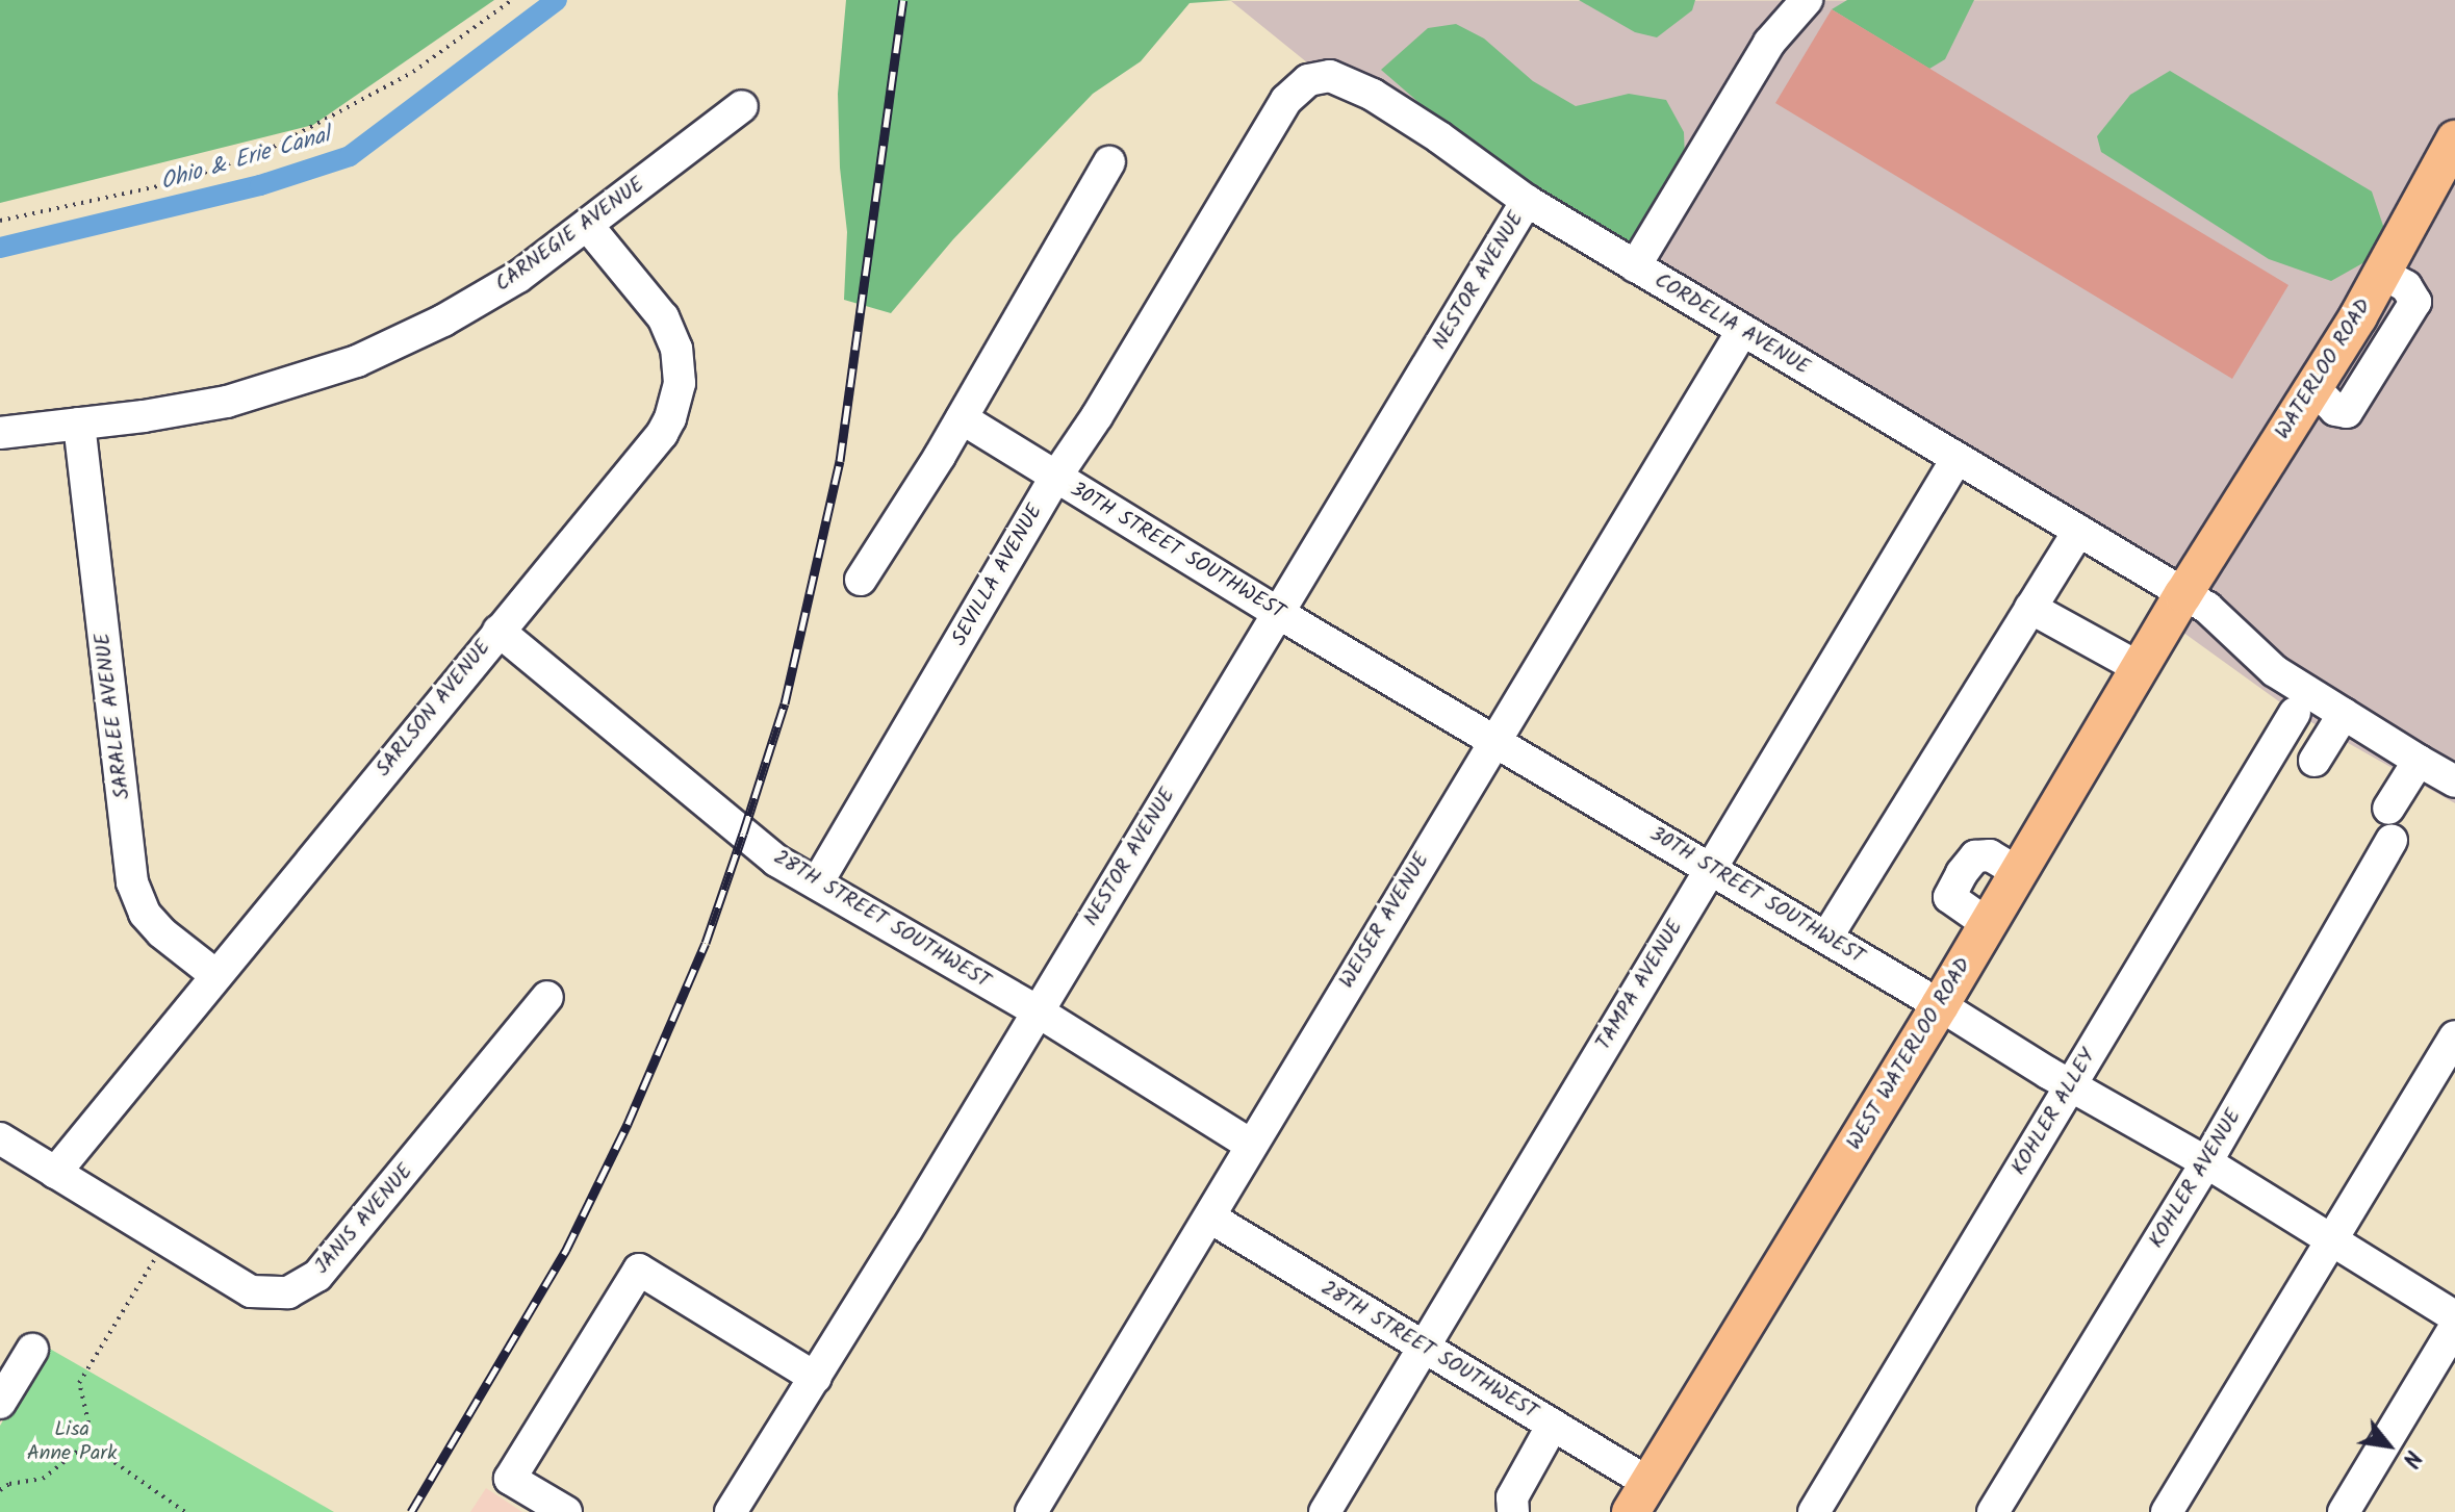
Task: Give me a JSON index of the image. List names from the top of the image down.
{
  "streets": {
    "main road": ["WATERLOO ROAD", "WEST WATERLOO ROAD"],
    "street": [
      "CARNEGIE AVENUE",
      "NESTOR AVENUE",
      "CORDELIA AVENUE",
      "30TH STREET SOUTHWEST",
      "SEVILLA AVENUE",
      "SARLSON AVENUE",
      "SARALEE AVENUE",
      "28TH STREET SOUTHWEST",
      "WEISER AVENUE",
      "TAMPA AVENUE",
      "KOHLER ALLEY",
      "KOHLER AVENUE",
      "JANIS AVENUE"
    ]
  },
  "crossings": [
    ["CARNEGIE AVENUE", "SARLSON AVENUE"],
    ["CARNEGIE AVENUE", "SARALEE AVENUE"],
    ["NESTOR AVENUE", "CORDELIA AVENUE"],
    ["NESTOR AVENUE", "30TH STREET SOUTHWEST"],
    ["NESTOR AVENUE", "28TH STREET SOUTHWEST"],
    ["CORDELIA AVENUE", "WATERLOO ROAD"],
    ["CORDELIA AVENUE", "SEVILLA AVENUE"],
    ["CORDELIA AVENUE", "WEISER AVENUE"],
    ["CORDELIA AVENUE", "TAMPA AVENUE"],
    ["CORDELIA AVENUE", "WEST WATERLOO ROAD"],
    ["WATERLOO ROAD", "WEST WATERLOO ROAD"],
    ["30TH STREET SOUTHWEST", "SEVILLA AVENUE"],
    ["30TH STREET SOUTHWEST", "WEISER AVENUE"],
    ["30TH STREET SOUTHWEST", "TAMPA AVENUE"],
    ["30TH STREET SOUTHWEST", "WEST WATERLOO ROAD"],
    ["30TH STREET SOUTHWEST", "KOHLER ALLEY"],
    ["30TH STREET SOUTHWEST", "KOHLER AVENUE"],
    ["SEVILLA AVENUE", "28TH STREET SOUTHWEST"],
    ["SARLSON AVENUE", "SARALEE AVENUE"],
    ["SARLSON AVENUE", "28TH STREET SOUTHWEST"],
    ["SARLSON AVENUE", "JANIS AVENUE"],
    ["28TH STREET SOUTHWEST", "WEISER AVENUE"],
    ["28TH STREET SOUTHWEST", "TAMPA AVENUE"],
    ["28TH STREET SOUTHWEST", "WEST WATERLOO ROAD"]
  ],
  "water": ["Ohio & Erie Canal"],
  "parks": ["Lisa Anne Park"],
  "north": "bottom right"
}
